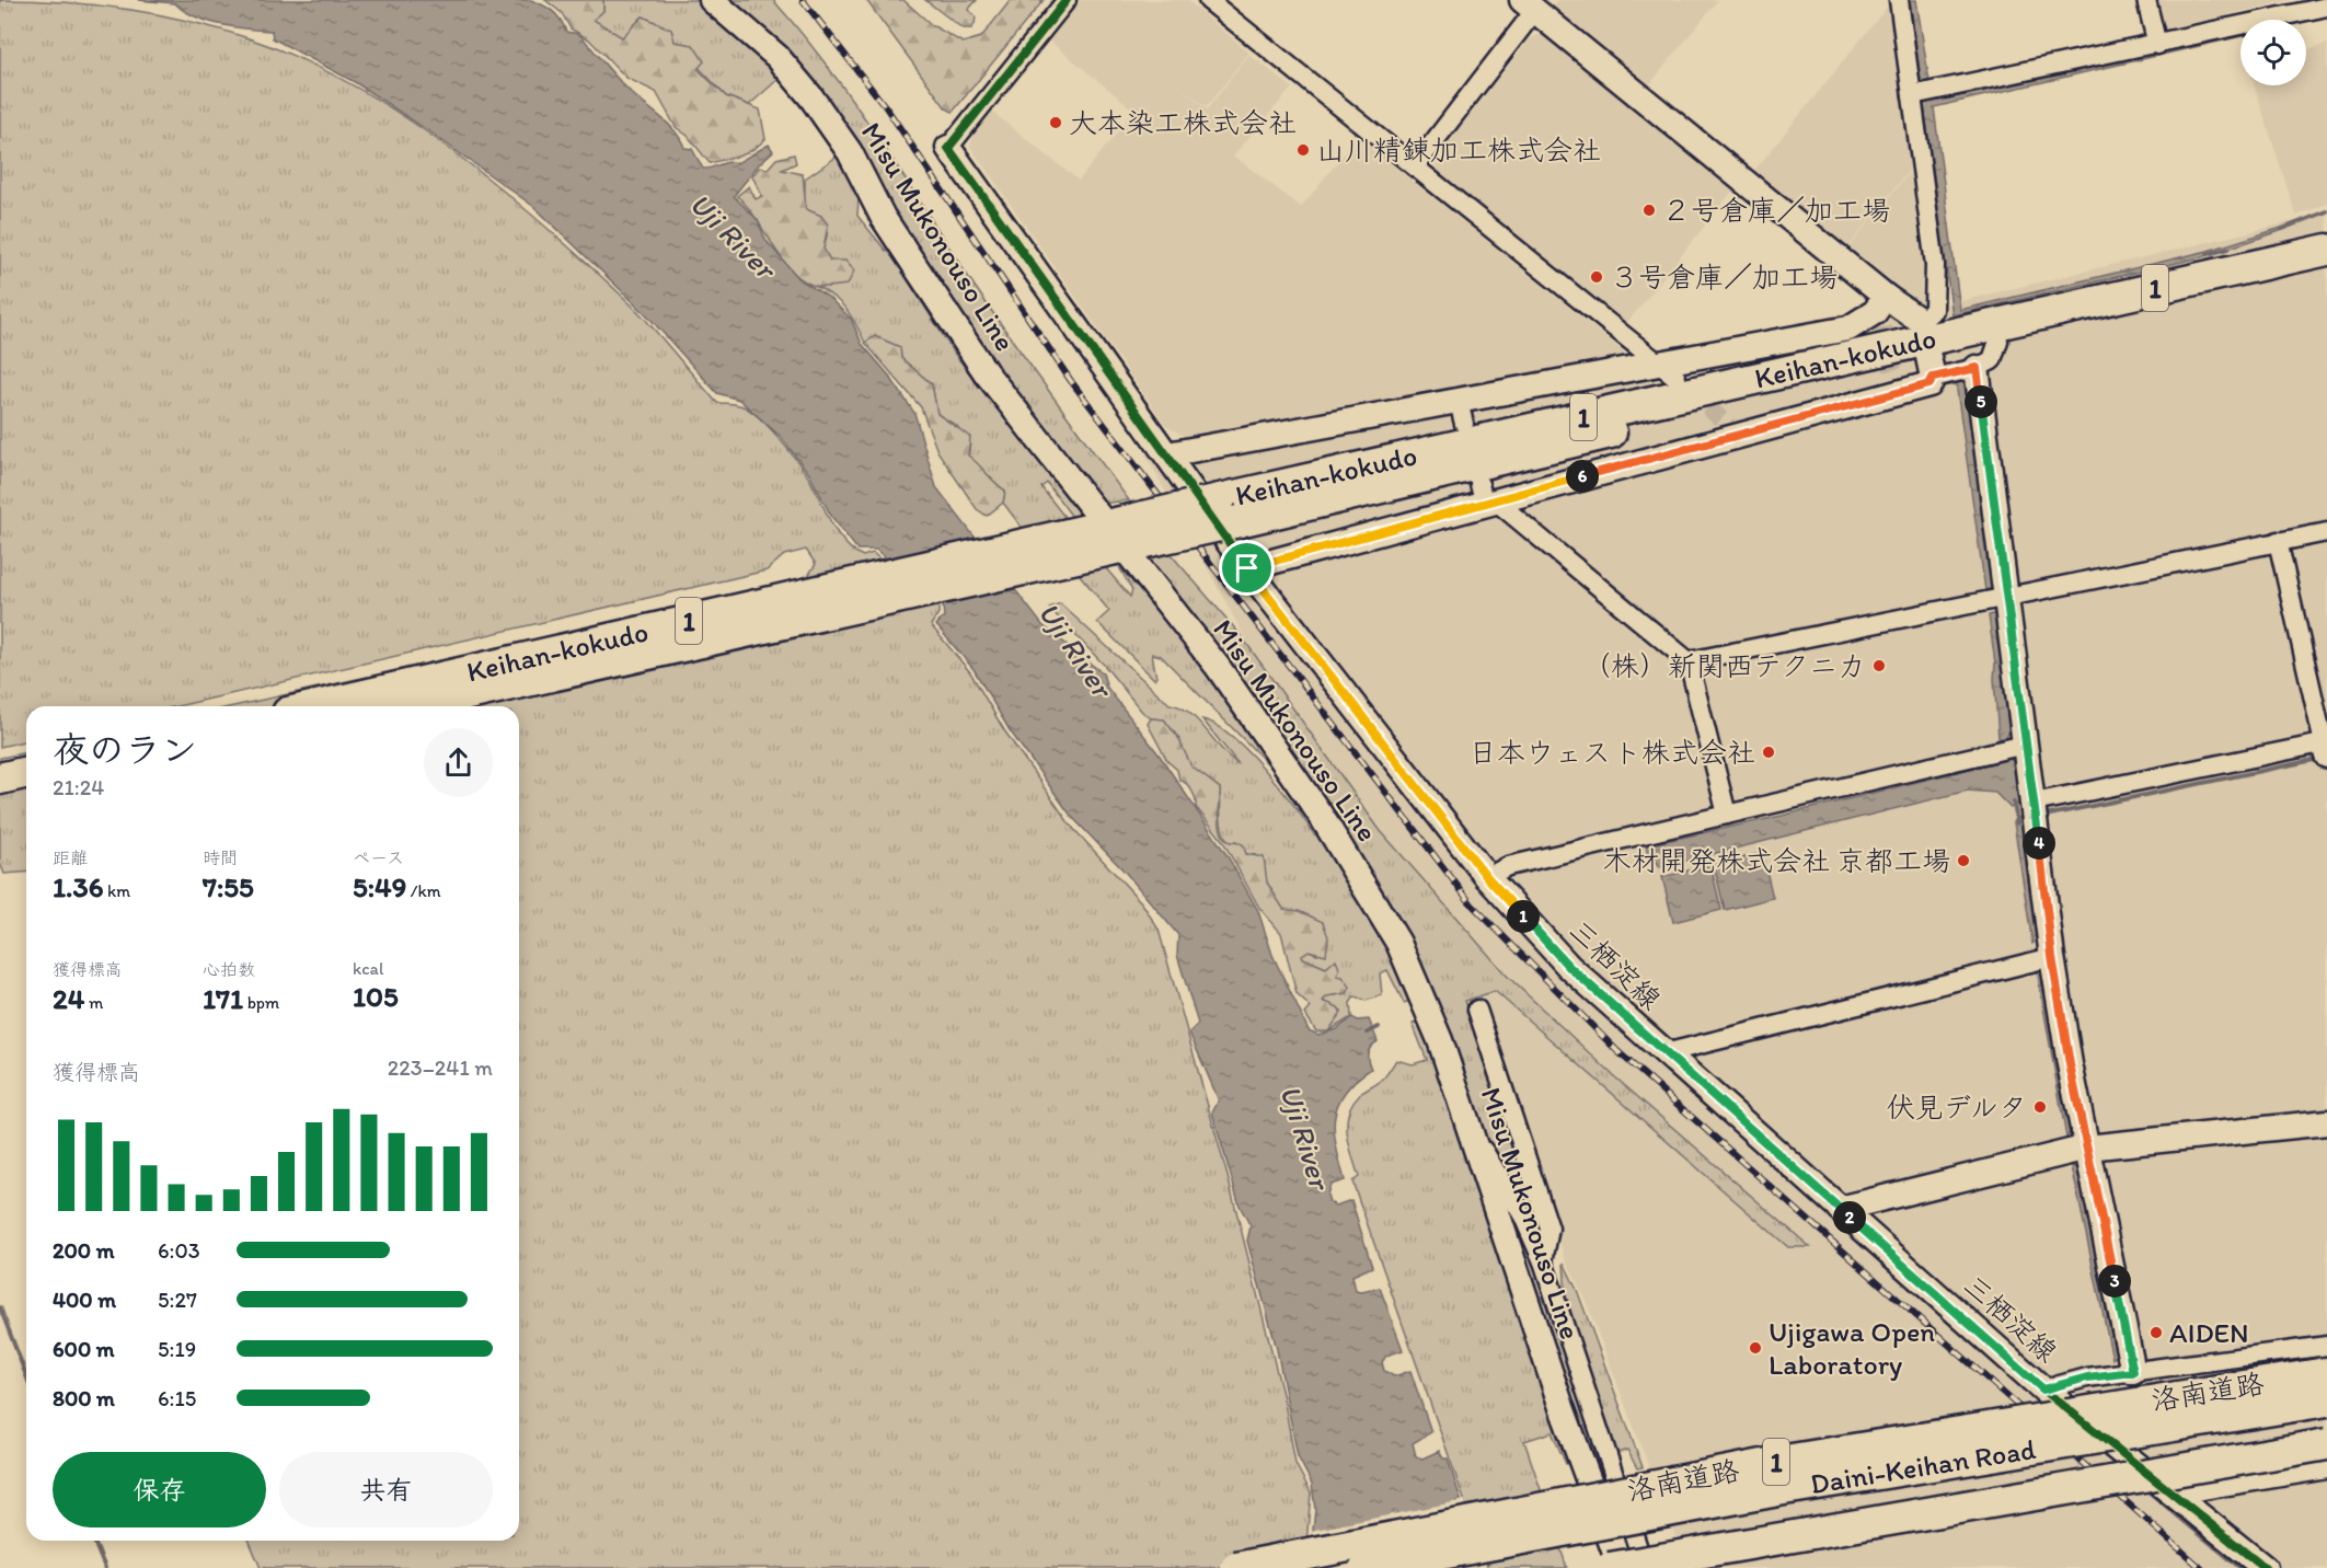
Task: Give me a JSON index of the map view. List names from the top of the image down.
{
  "streets": {
    "highway": [
      "1",
      "Keihan-kokudo",
      "洛南道路",
      "Daini-Keihan Road"
    ],
    "street": ["Misu Mukonouso Line", "三栖淀線"]
  },
  "crossings": [
    ["Misu Mukonouso Line", "Keihan-kokudo"],
    ["洛南道路", "Daini-Keihan Road"]
  ],
  "water": ["Uji River"],
  "places": [
    "大本染工株式会社",
    "山川精錬加工株式会社",
    "２号倉庫／加工場",
    "３号倉庫／加工場",
    "（株）新関西テクニカ",
    "日本ウェスト株式会社",
    "木材開発株式会社 京都工場",
    "伏見デルタ",
    "AIDEN",
    "Ujigawa Open Laboratory"
  ],
  "page": {
    "pins": [
      "5",
      "6",
      "4",
      "1",
      "2",
      "3"
    ],
    "heading": ["夜のラン", "21:24"],
    "stats": [
      ["距離", "1.36 km"],
      ["時間", "7:55"],
      ["ペース", "5:49 /km"],
      ["獲得標高", "24 m"],
      ["心拍数", "171 bpm"],
      ["kcal", "105"]
    ],
    "chart": ["獲得標高", "223–241 m"],
    "list": [
      {
        "name": "200 m",
        "note": "6:03"
      },
      {
        "name": "400 m",
        "note": "5:27"
      },
      {
        "name": "600 m",
        "note": "5:19"
      },
      {
        "name": "800 m",
        "note": "6:15"
      }
    ],
    "buttons": ["保存", "共有"]
  }
}
